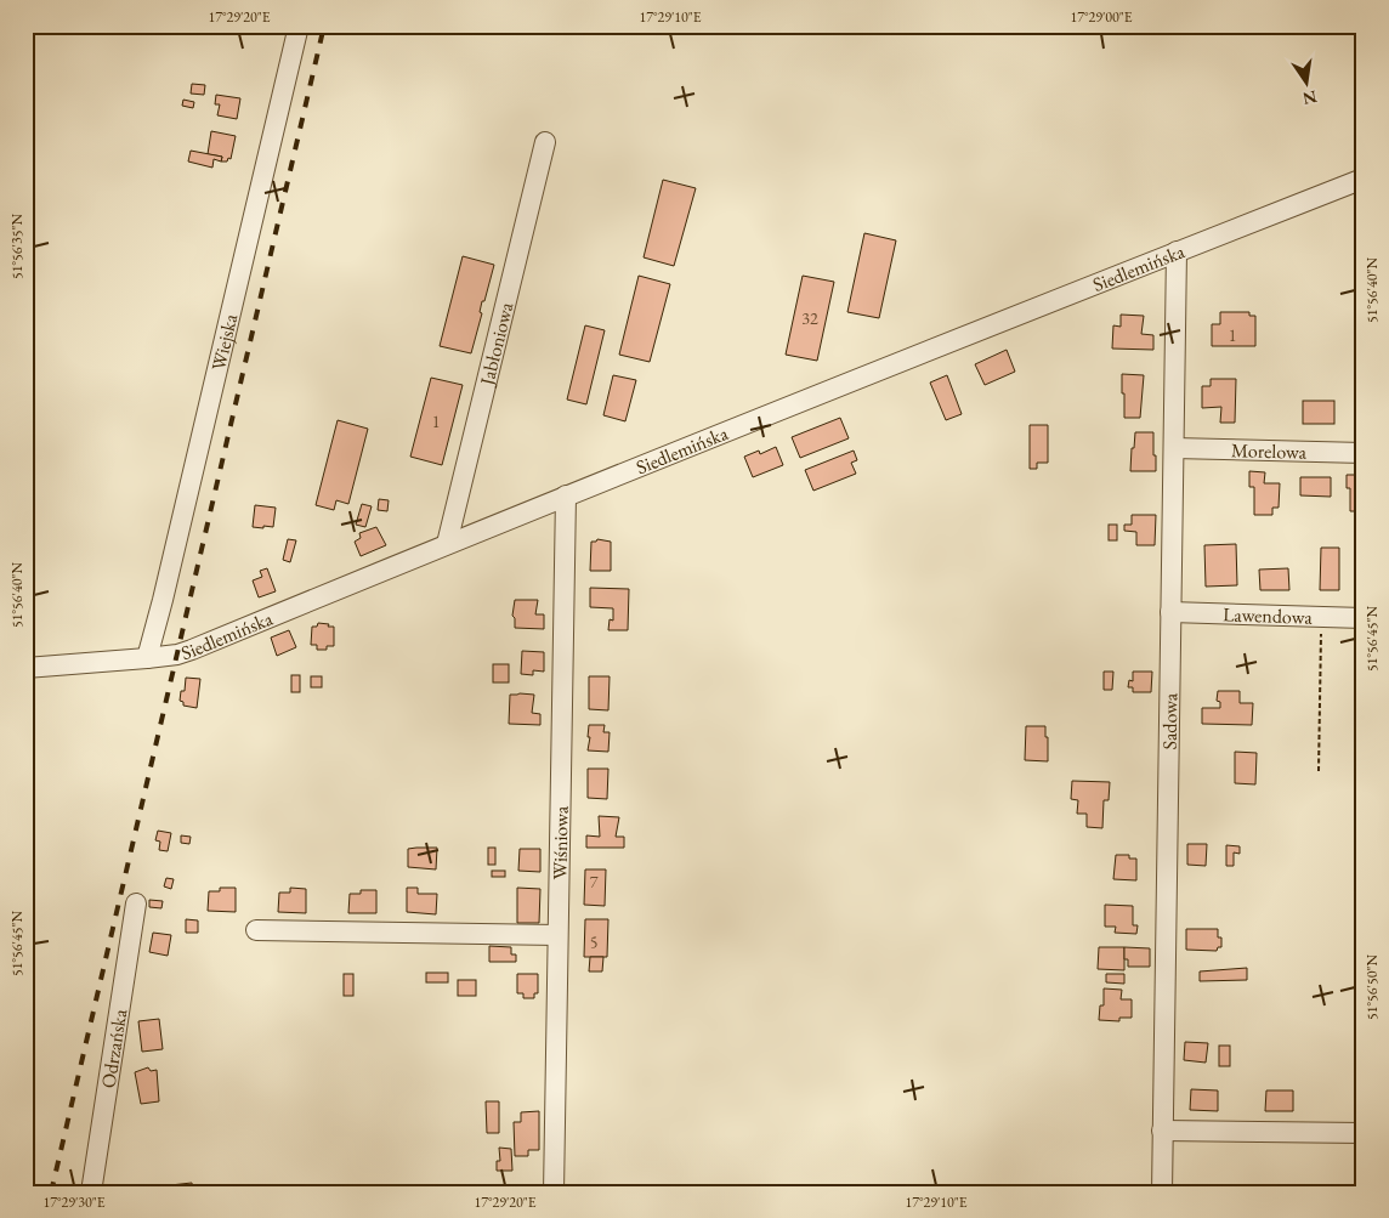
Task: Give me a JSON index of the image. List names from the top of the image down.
{
  "streets": {
    "street": [
      "Siedlemińska",
      "Wiejska",
      "Jabłoniowa",
      "Morelowa",
      "Lawendowa",
      "Sadowa",
      "Wiśniowa",
      "Odrzańska"
    ]
  },
  "crossings": [
    ["Siedlemińska", "Wiejska"],
    ["Siedlemińska", "Jabłoniowa"],
    ["Siedlemińska", "Sadowa"],
    ["Siedlemińska", "Wiśniowa"],
    ["Morelowa", "Sadowa"],
    ["Lawendowa", "Sadowa"]
  ],
  "house_numbers": [
    "32",
    "1",
    "1",
    "7",
    "5"
  ],
  "north": "bottom",
  "coordinates": [
    "17°29'20\"E",
    "17°29'10\"E",
    "17°29'00\"E",
    "51°56'35\"N",
    "51°56'40\"N",
    "51°56'45\"N",
    "51°56'50\"N",
    "17°29'30\"E"
  ]
}
